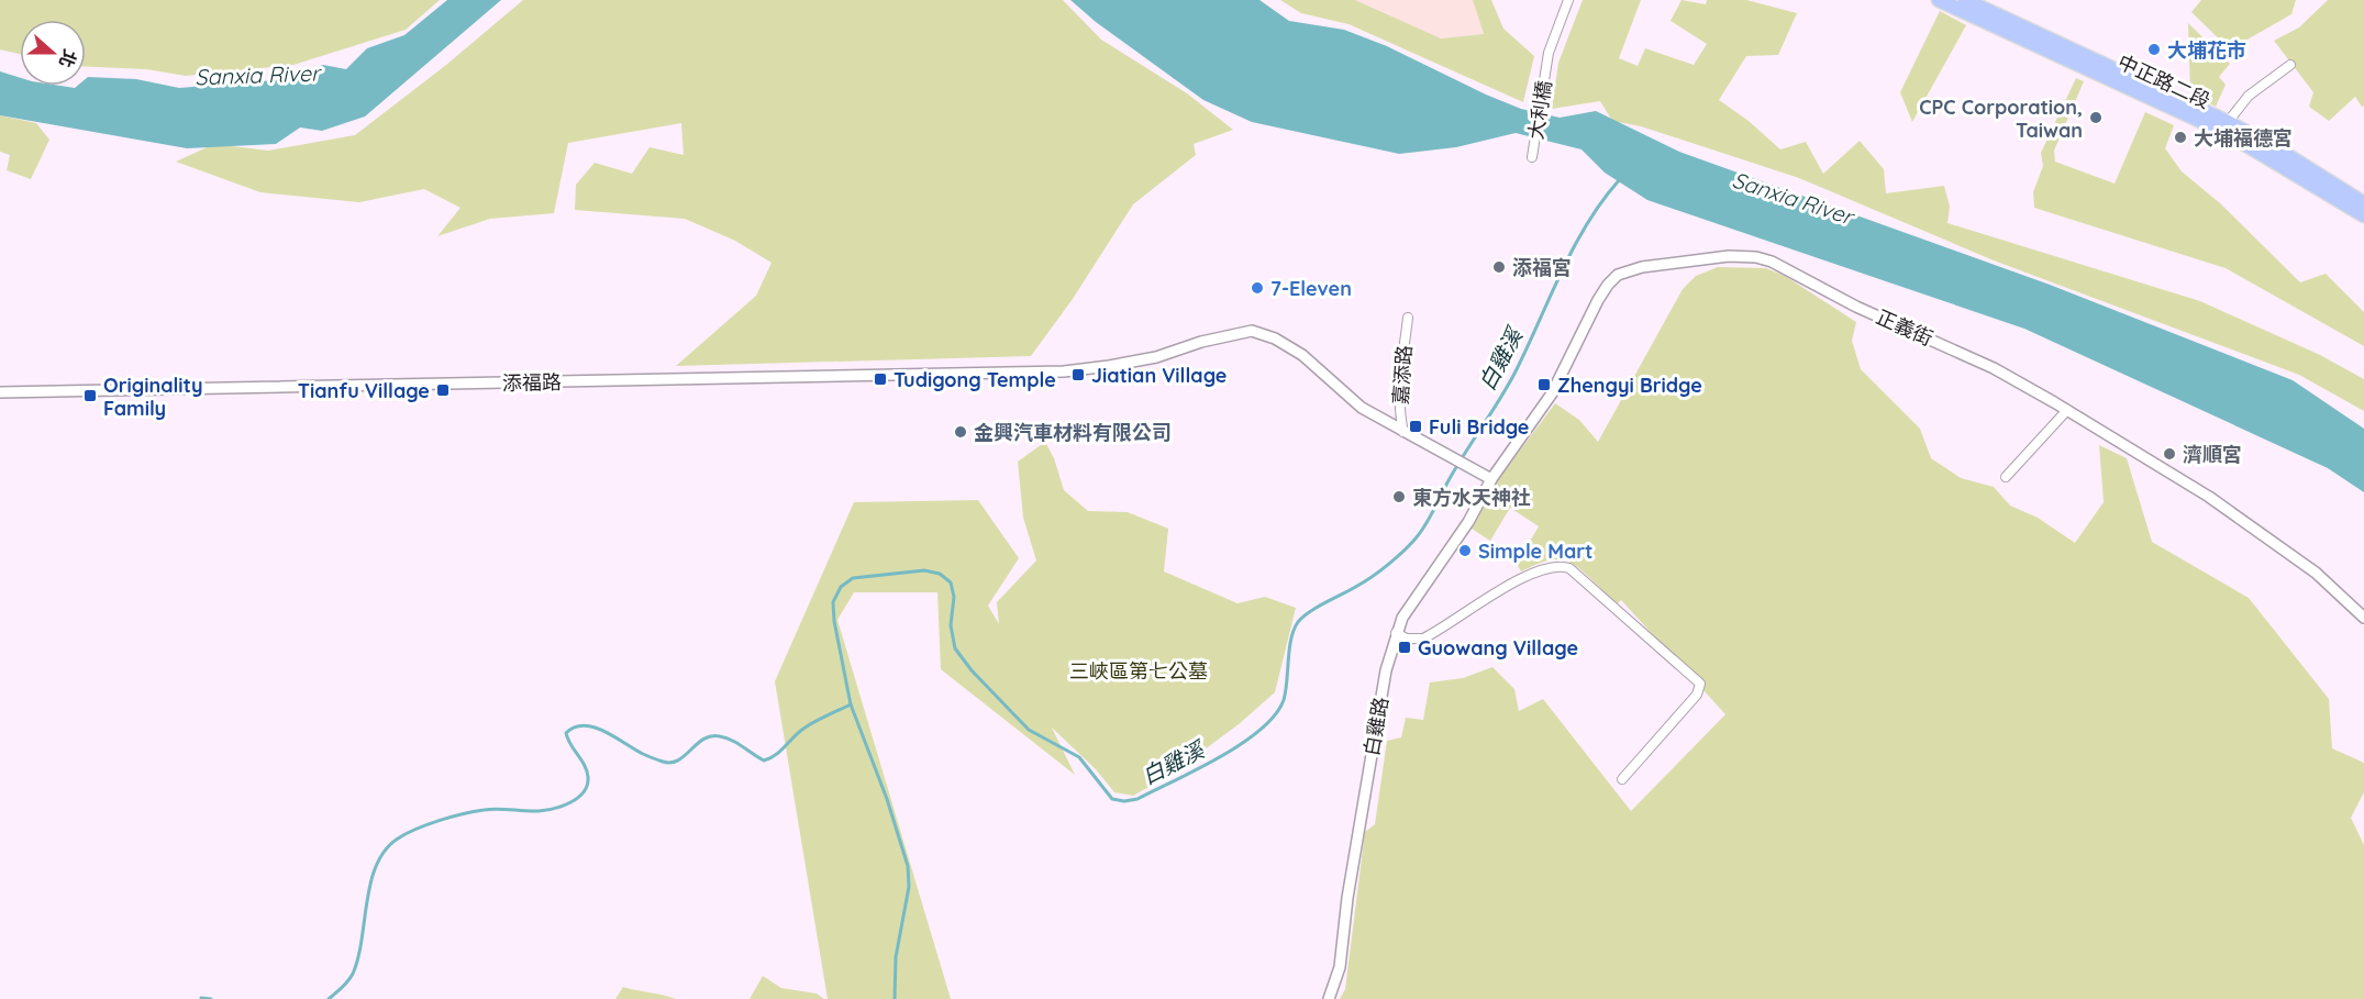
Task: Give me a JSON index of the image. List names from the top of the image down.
{
  "streets": {
    "main road": ["中正路二段"],
    "street": [
      "大利橋",
      "正義街",
      "嘉添路",
      "添福路",
      "白雞路"
    ]
  },
  "crossings": [
    ["正義街", "白雞路"],
    ["嘉添路", "添福路"]
  ],
  "water": ["Sanxia River", "白雞溪"],
  "parks": ["三峽區第七公墓"],
  "places": {
    "other": [
      "大埔花市",
      "CPC Corporation, Taiwan",
      "大埔福德宮",
      "添福宮",
      "7-Eleven",
      "金興汽車材料有限公司",
      "濟順宮",
      "東方水天神社",
      "Simple Mart"
    ],
    "transit": [
      "Jiatian Village",
      "Tudigong Temple",
      "Zhengyi Bridge",
      "Tianfu Village",
      "Originality Family",
      "Fuli Bridge",
      "Guowang Village"
    ]
  },
  "north": "right"
}
